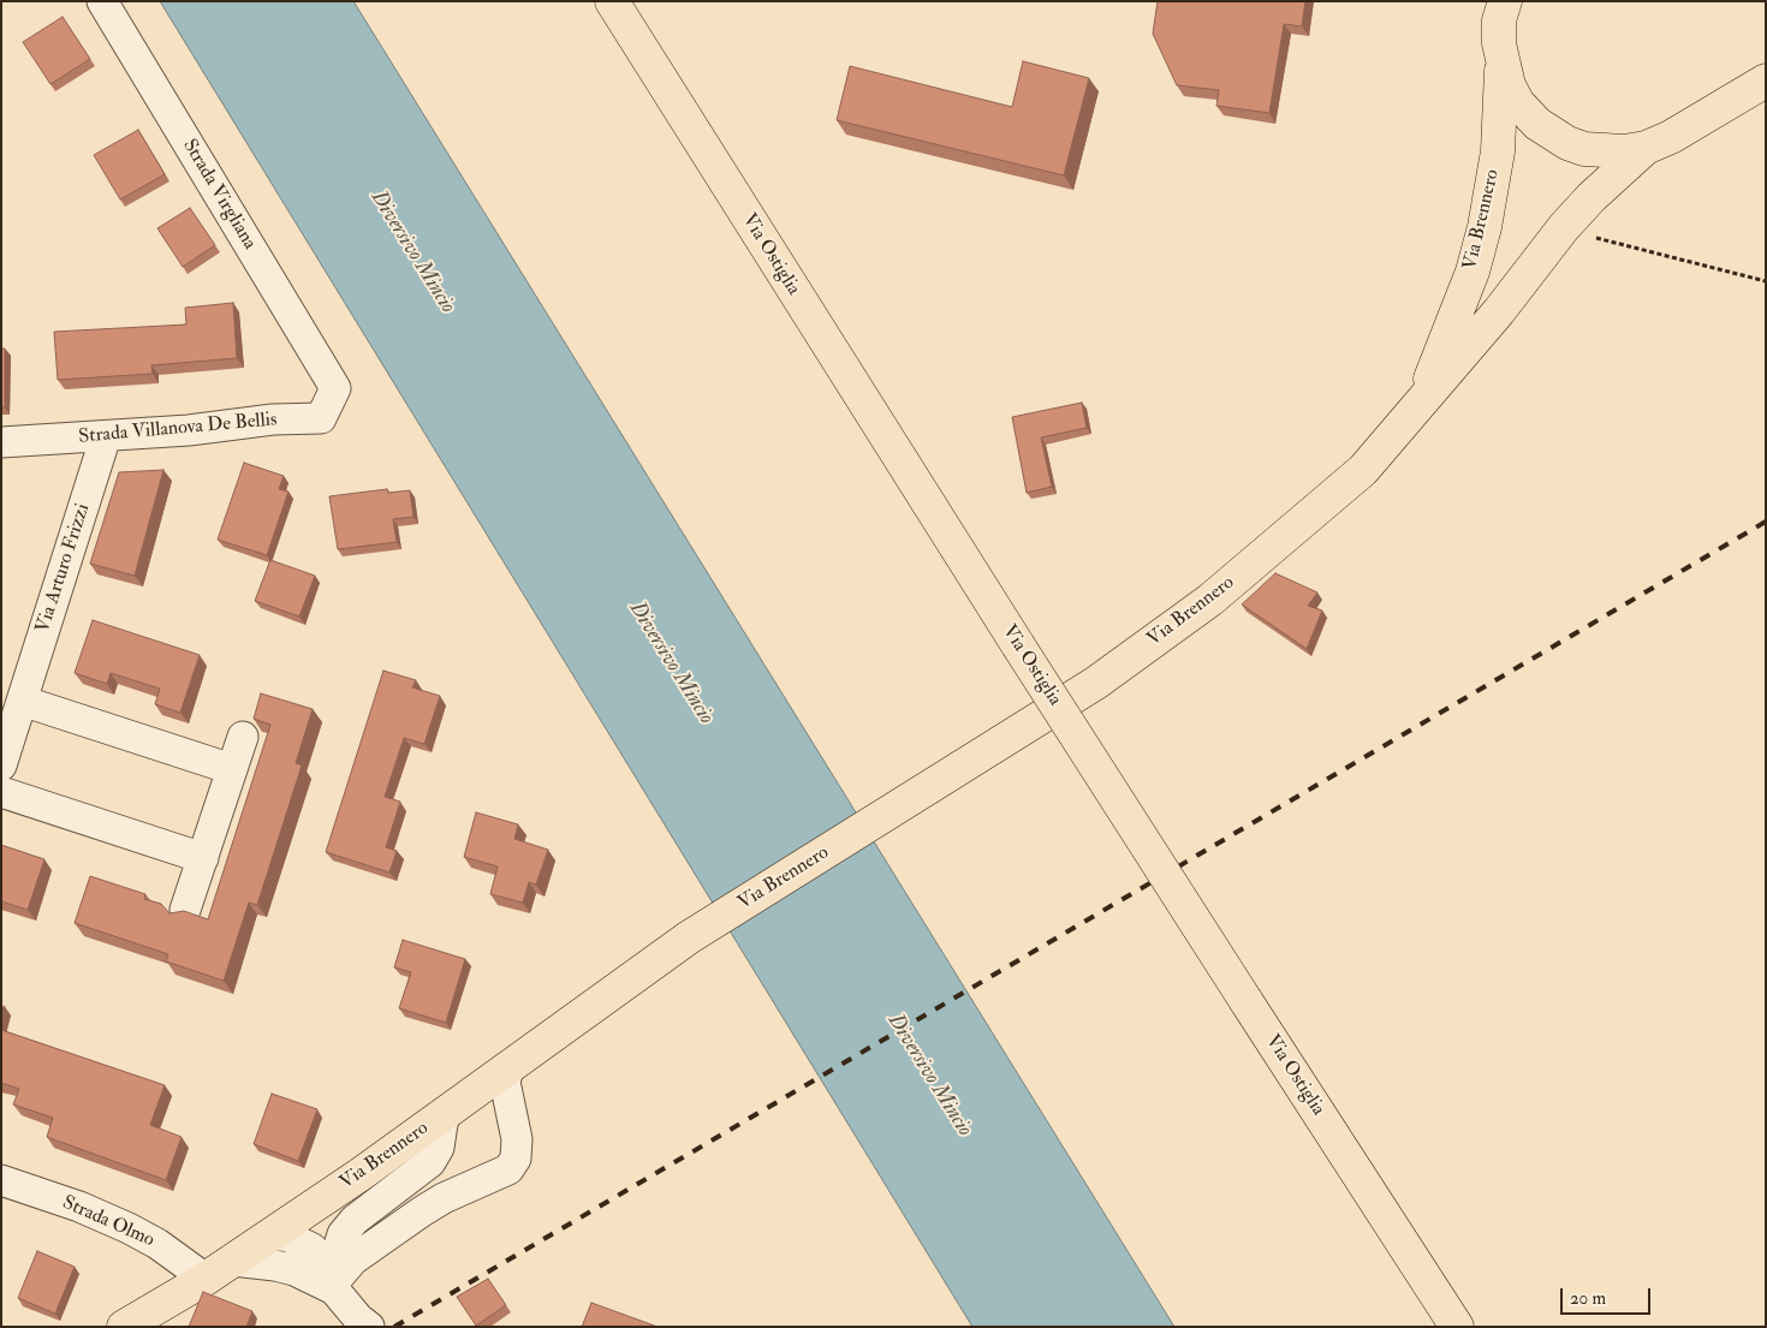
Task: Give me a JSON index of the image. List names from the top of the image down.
{
  "streets": {
    "main road": ["Via Brennero", "Via Ostiglia"],
    "street": [
      "Strada Virgliana",
      "Strada Villanova De Bellis",
      "Via Arturo Frizzi",
      "Strada Olmo"
    ]
  },
  "crossings": [
    ["Strada Virgliana", "Strada Villanova De Bellis"],
    ["Via Brennero", "Strada Olmo"],
    ["Strada Villanova De Bellis", "Via Arturo Frizzi"]
  ],
  "water": ["Diversivo Mincio"],
  "scale_bar": "20 m"
}
